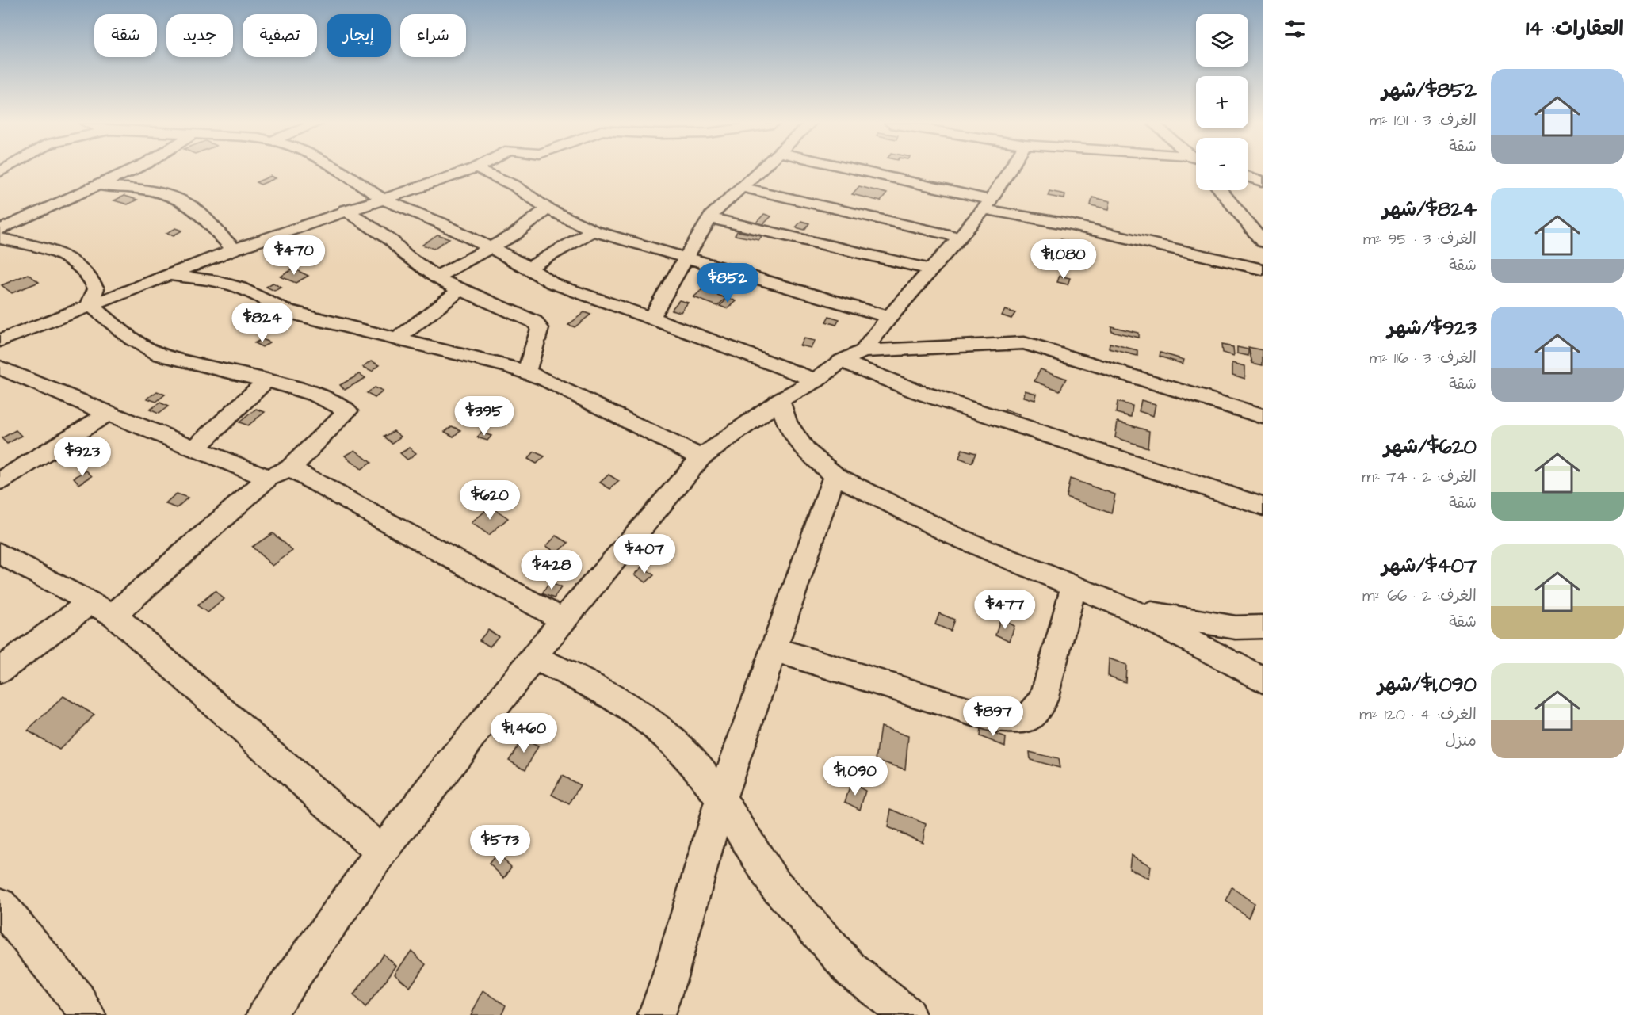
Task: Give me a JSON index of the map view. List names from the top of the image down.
{
  "page": {
    "heading": "العقارات: 14",
    "map_buttons": ["+", "−"],
    "chip": [
      "شراء",
      "إيجار",
      "تصفية",
      "جديد",
      "شقة"
    ],
    "list": [
      {
        "name": "$852/شهر",
        "note": "الغرف: 3 · 101 m² · شقة"
      },
      {
        "name": "$824/شهر",
        "note": "الغرف: 3 · 95 m² · شقة"
      },
      {
        "name": "$923/شهر",
        "note": "الغرف: 3 · 116 m² · شقة"
      },
      {
        "name": "$620/شهر",
        "note": "الغرف: 2 · 74 m² · شقة"
      },
      {
        "name": "$407/شهر",
        "note": "الغرف: 2 · 66 m² · شقة"
      },
      {
        "name": "$1,090/شهر",
        "note": "الغرف: 4 · 120 m² · منزل"
      }
    ],
    "price": [
      "$470",
      "$1,080",
      "$852",
      "$824",
      "$395",
      "$923",
      "$620",
      "$407",
      "$428",
      "$477",
      "$897",
      "$1,460",
      "$1,090",
      "$573"
    ]
  }
}
